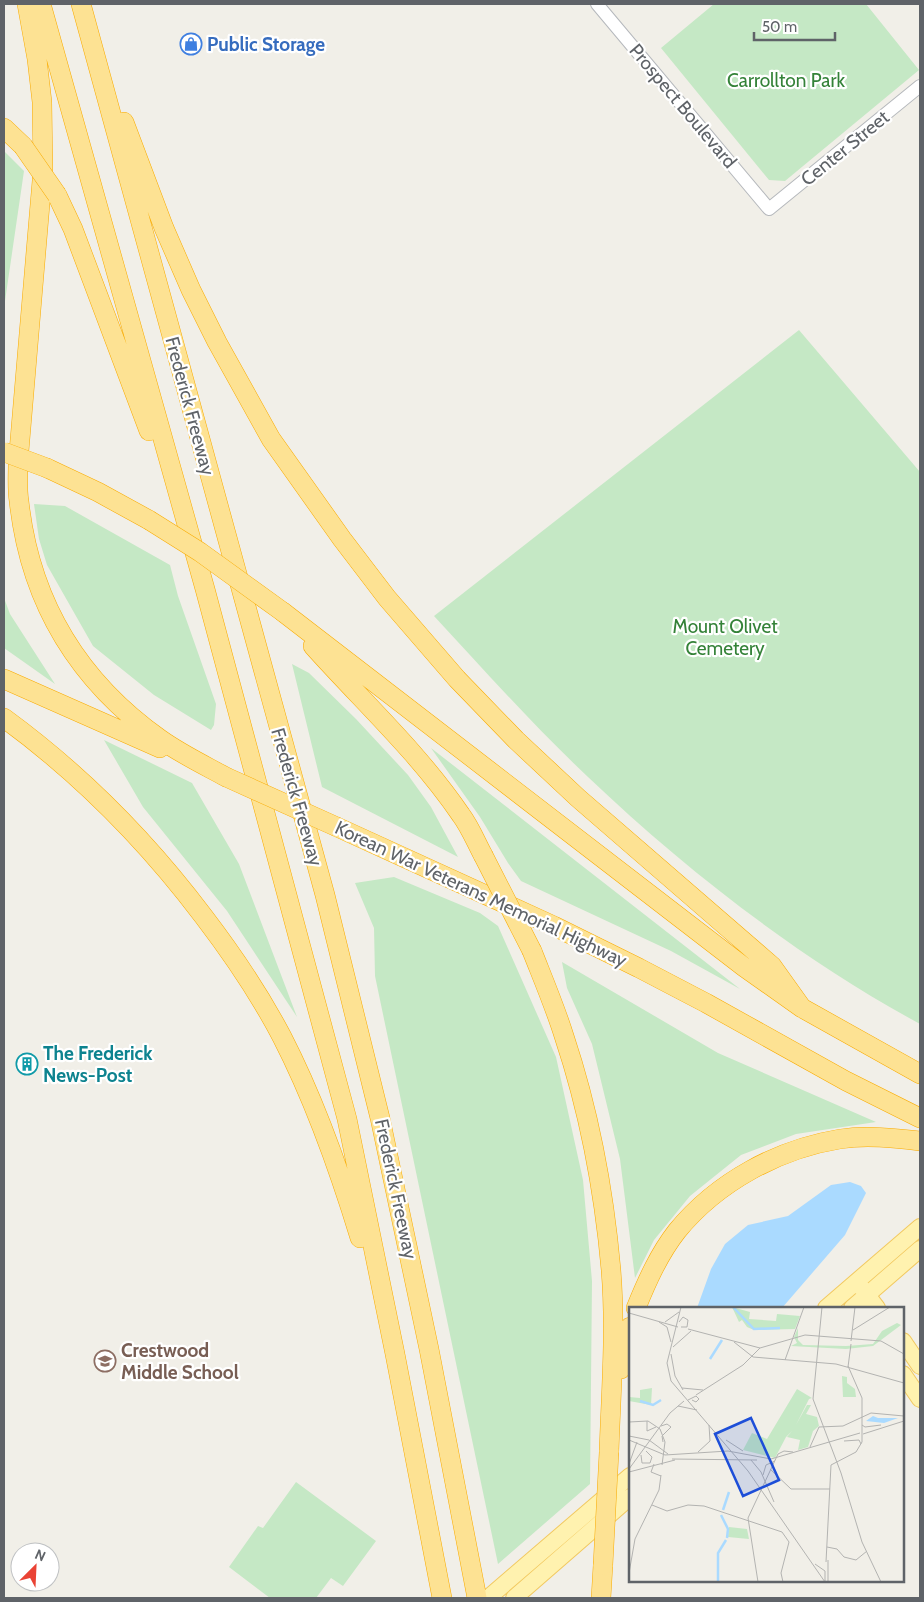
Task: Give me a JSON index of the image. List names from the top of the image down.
{
  "streets": {
    "highway": ["Frederick Freeway", "Korean War Veterans Memorial Highway"],
    "street": ["Prospect Boulevard", "Center Street"]
  },
  "crossings": [
    ["Prospect Boulevard", "Center Street"]
  ],
  "parks": ["Carrollton Park", "Mount Olivet Cemetery"],
  "places": {
    "shop": ["Public Storage"],
    "building": ["The Frederick News-Post"],
    "school or university": ["Crestwood Middle School"]
  },
  "scale_bar": "50 m",
  "north": "top right"
}
